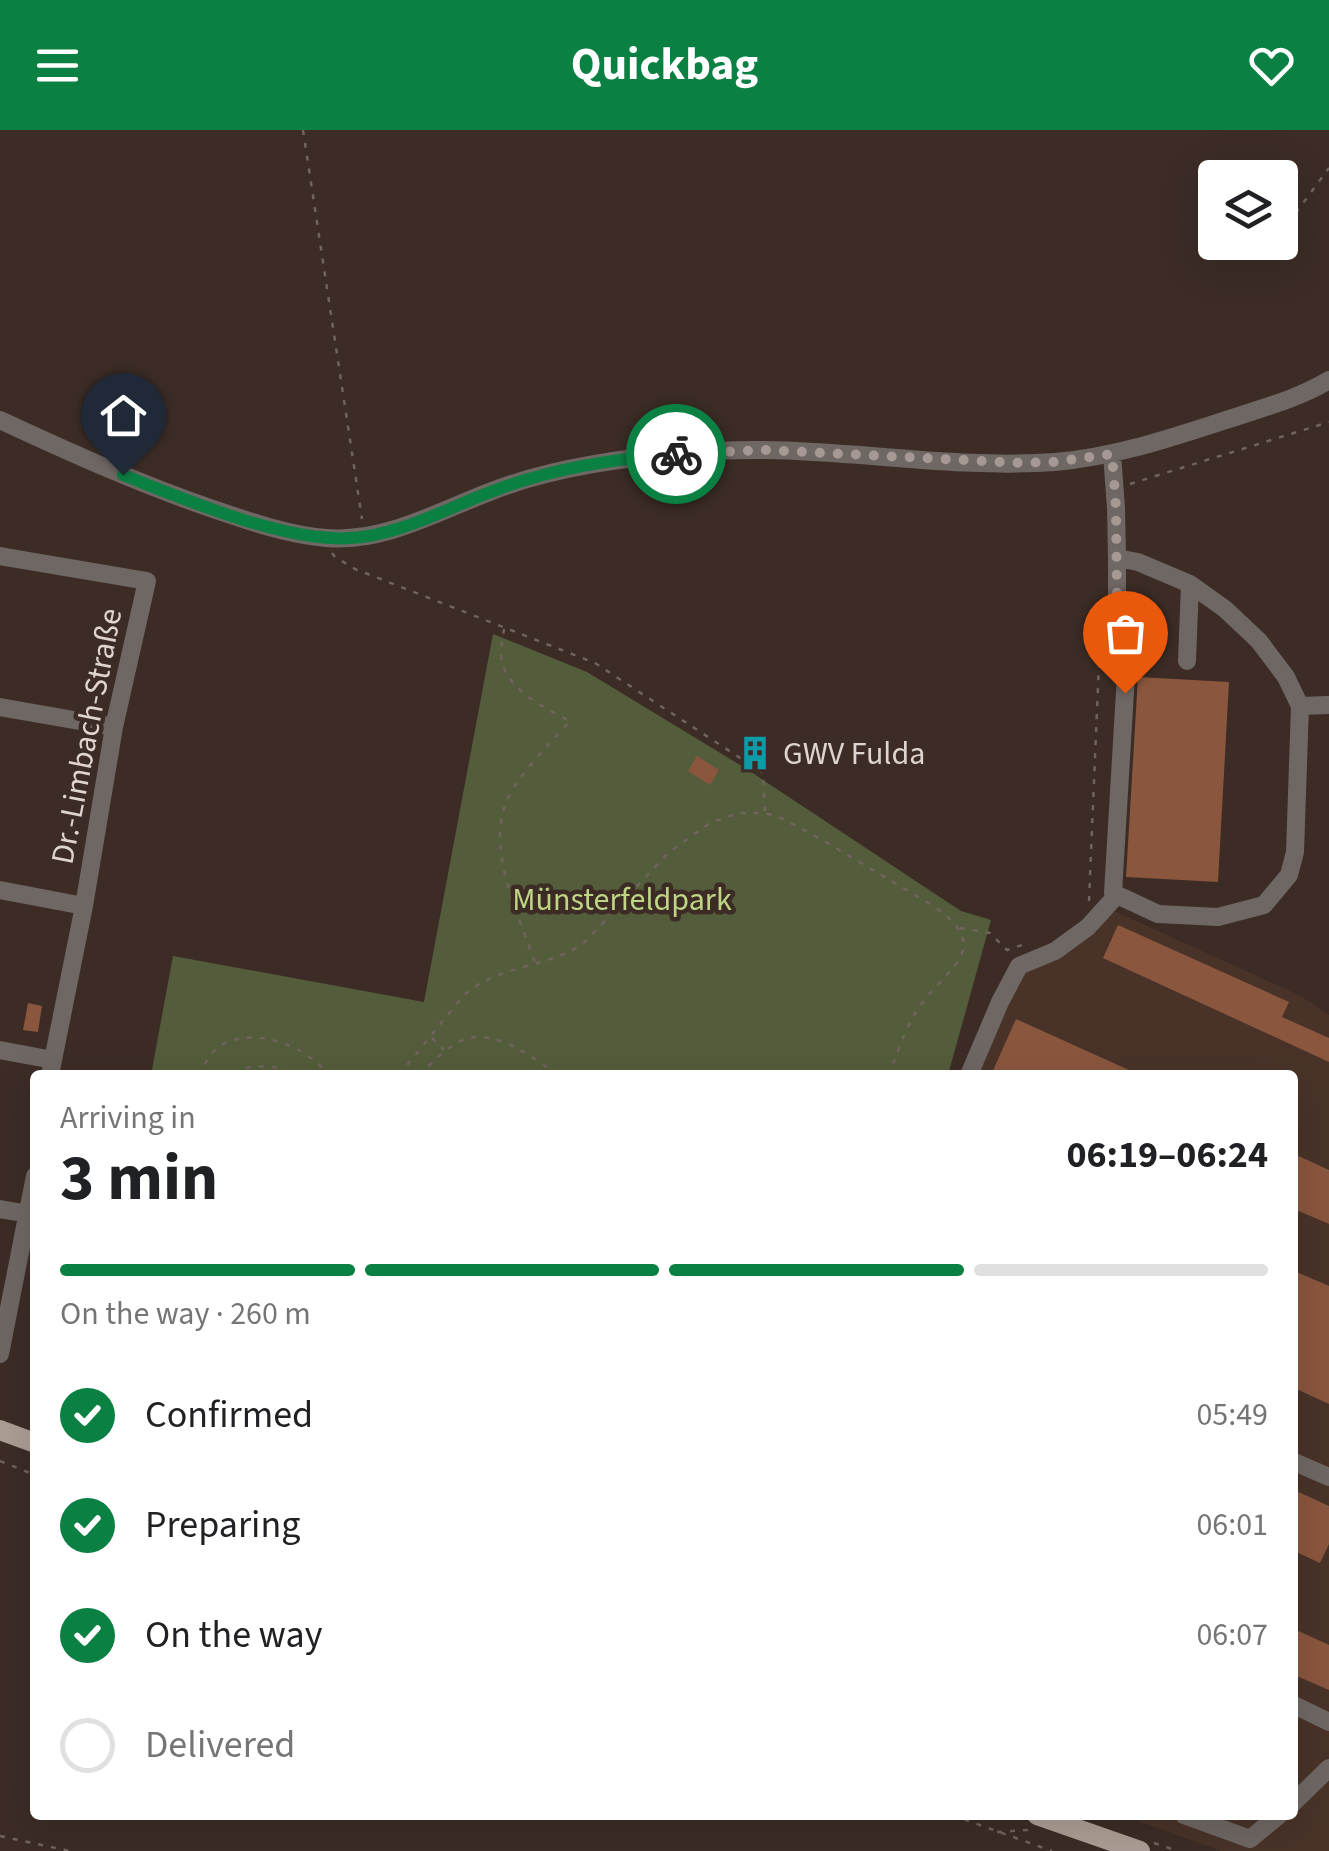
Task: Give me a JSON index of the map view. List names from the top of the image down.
{
  "streets": {
    "street": ["Dr.-Limbach-Straße"]
  },
  "parks": ["Münsterfeldpark"],
  "places": {
    "building": ["GWV Fulda"]
  },
  "page": {
    "header": "Quickbag",
    "heading": ["3 min", "Arriving in", "06:19–06:24"],
    "bar": "On the way · 260 m",
    "list": [
      ["Confirmed", "05:49"],
      ["Preparing", "06:01"],
      ["On the way", "06:07"],
      "Delivered"
    ]
  }
}
